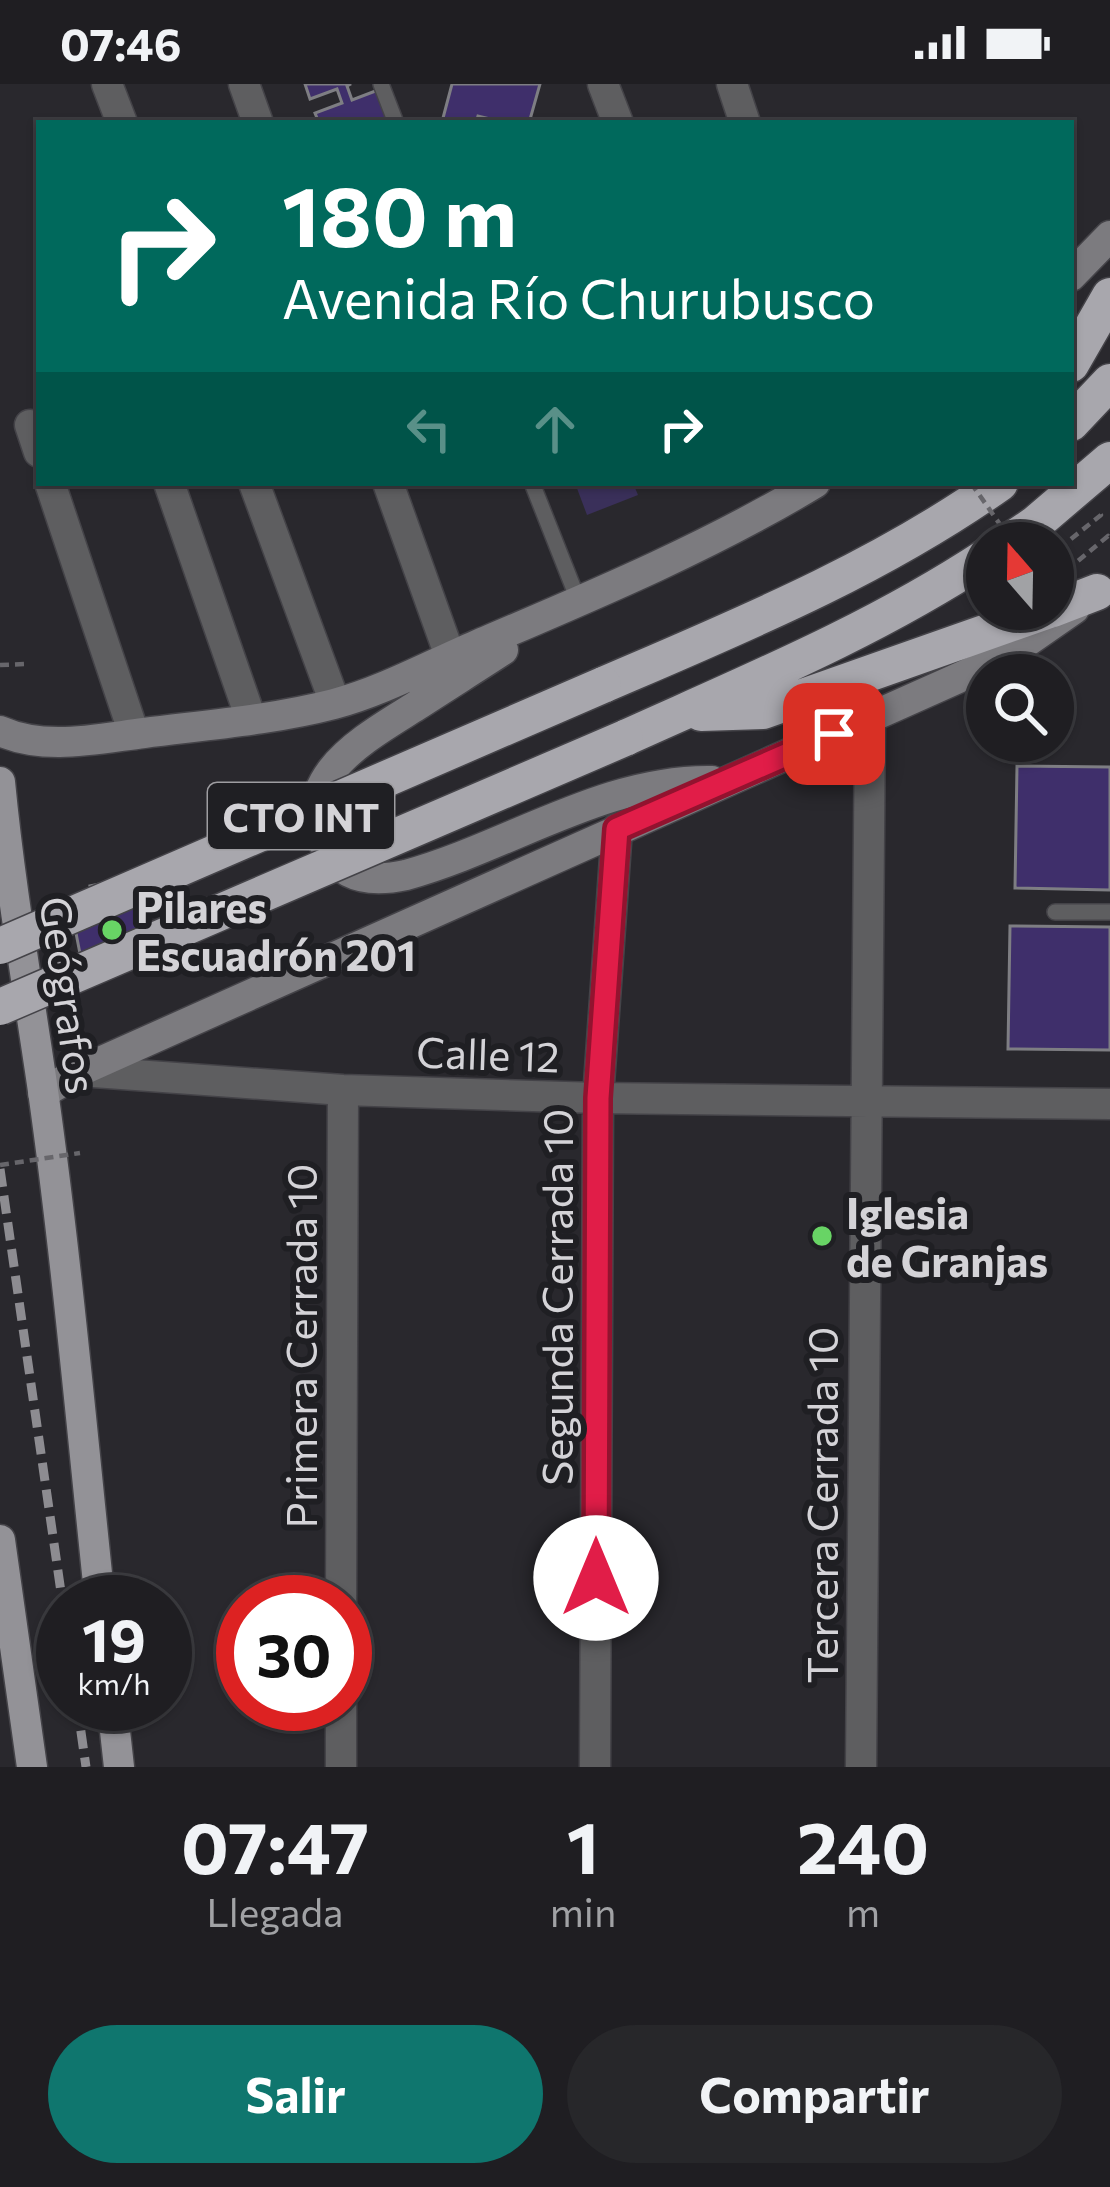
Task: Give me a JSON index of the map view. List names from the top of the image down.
{
  "streets": {
    "highway": ["CTO INT"],
    "main road": ["Geógrafos"],
    "street": [
      "Calle 12",
      "Segunda Cerrada 10",
      "Primera Cerrada 10",
      "Tercera Cerrada 10"
    ]
  },
  "crossings": [
    ["Calle 12", "Segunda Cerrada 10"],
    ["Calle 12", "Primera Cerrada 10"],
    ["Calle 12", "Tercera Cerrada 10"]
  ],
  "places": ["Pilares Escuadrón 201", "Iglesia de Granjas"],
  "north": "top",
  "page": {
    "status": "07:46",
    "turn": ["180 m", "Avenida Río Churubusco"],
    "speed": "19 km/h",
    "limit": "30",
    "eta": [
      "07:47",
      "Llegada",
      "1",
      "min",
      "240",
      "m"
    ],
    "buttons": ["Salir", "Compartir"]
  }
}
